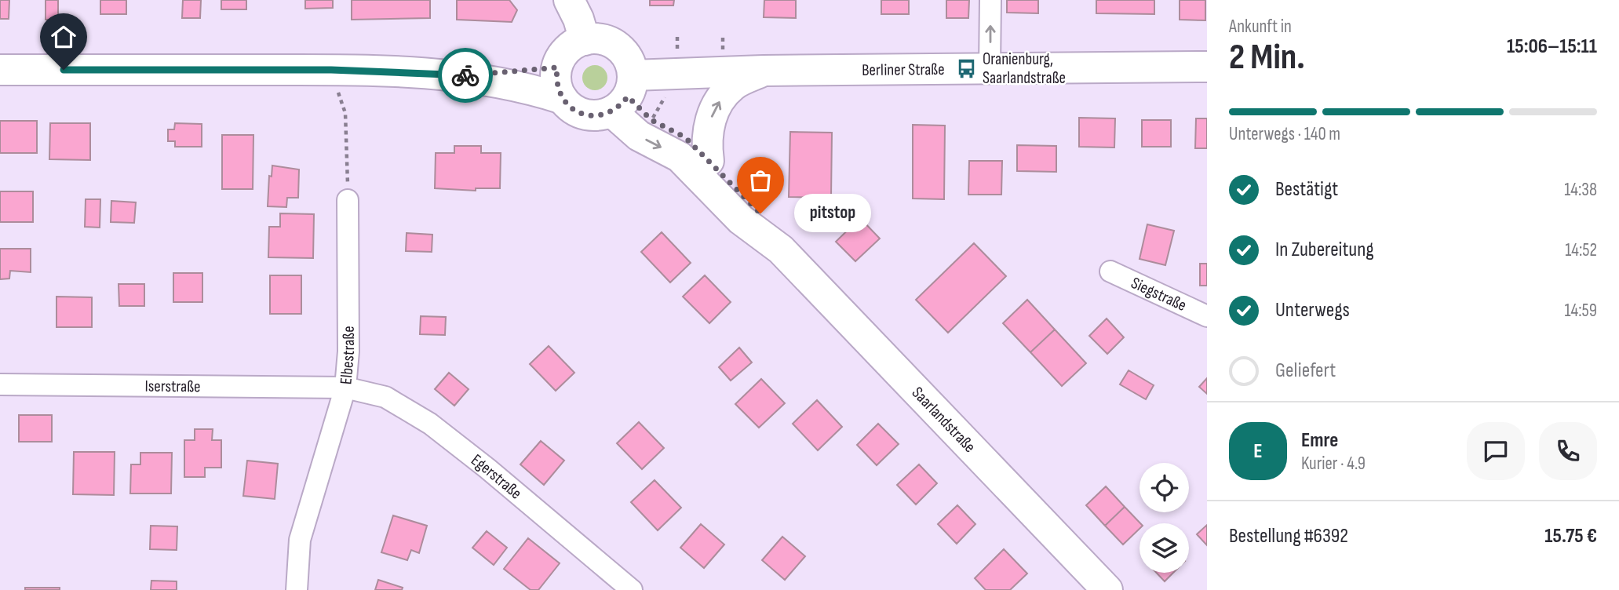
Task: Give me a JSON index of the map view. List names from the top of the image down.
{
  "streets": {
    "main road": ["Berliner Straße", "Saarlandstraße"],
    "street": [
      "Siegstraße",
      "Elbestraße",
      "Iserstraße",
      "Egerstraße"
    ]
  },
  "crossings": [
    ["Berliner Straße", "Saarlandstraße"],
    ["Elbestraße", "Iserstraße"],
    ["Elbestraße", "Egerstraße"],
    ["Iserstraße", "Egerstraße"]
  ],
  "places": {
    "bus stop": ["Oranienburg, Saarlandstraße"],
    "other": ["pitstop"]
  },
  "page": {
    "heading": ["2 Min.", "Ankunft in", "15:06–15:11"],
    "panel": [
      "Emre",
      "Kurier · 4.9",
      "Bestellung #6392",
      "15.75 €"
    ],
    "bar": "Unterwegs · 140 m",
    "list": [
      ["Bestätigt", "14:38"],
      ["In Zubereitung", "14:52"],
      ["Unterwegs", "14:59"],
      "Geliefert"
    ],
    "bubble": "pitstop",
    "round": "E"
  }
}
